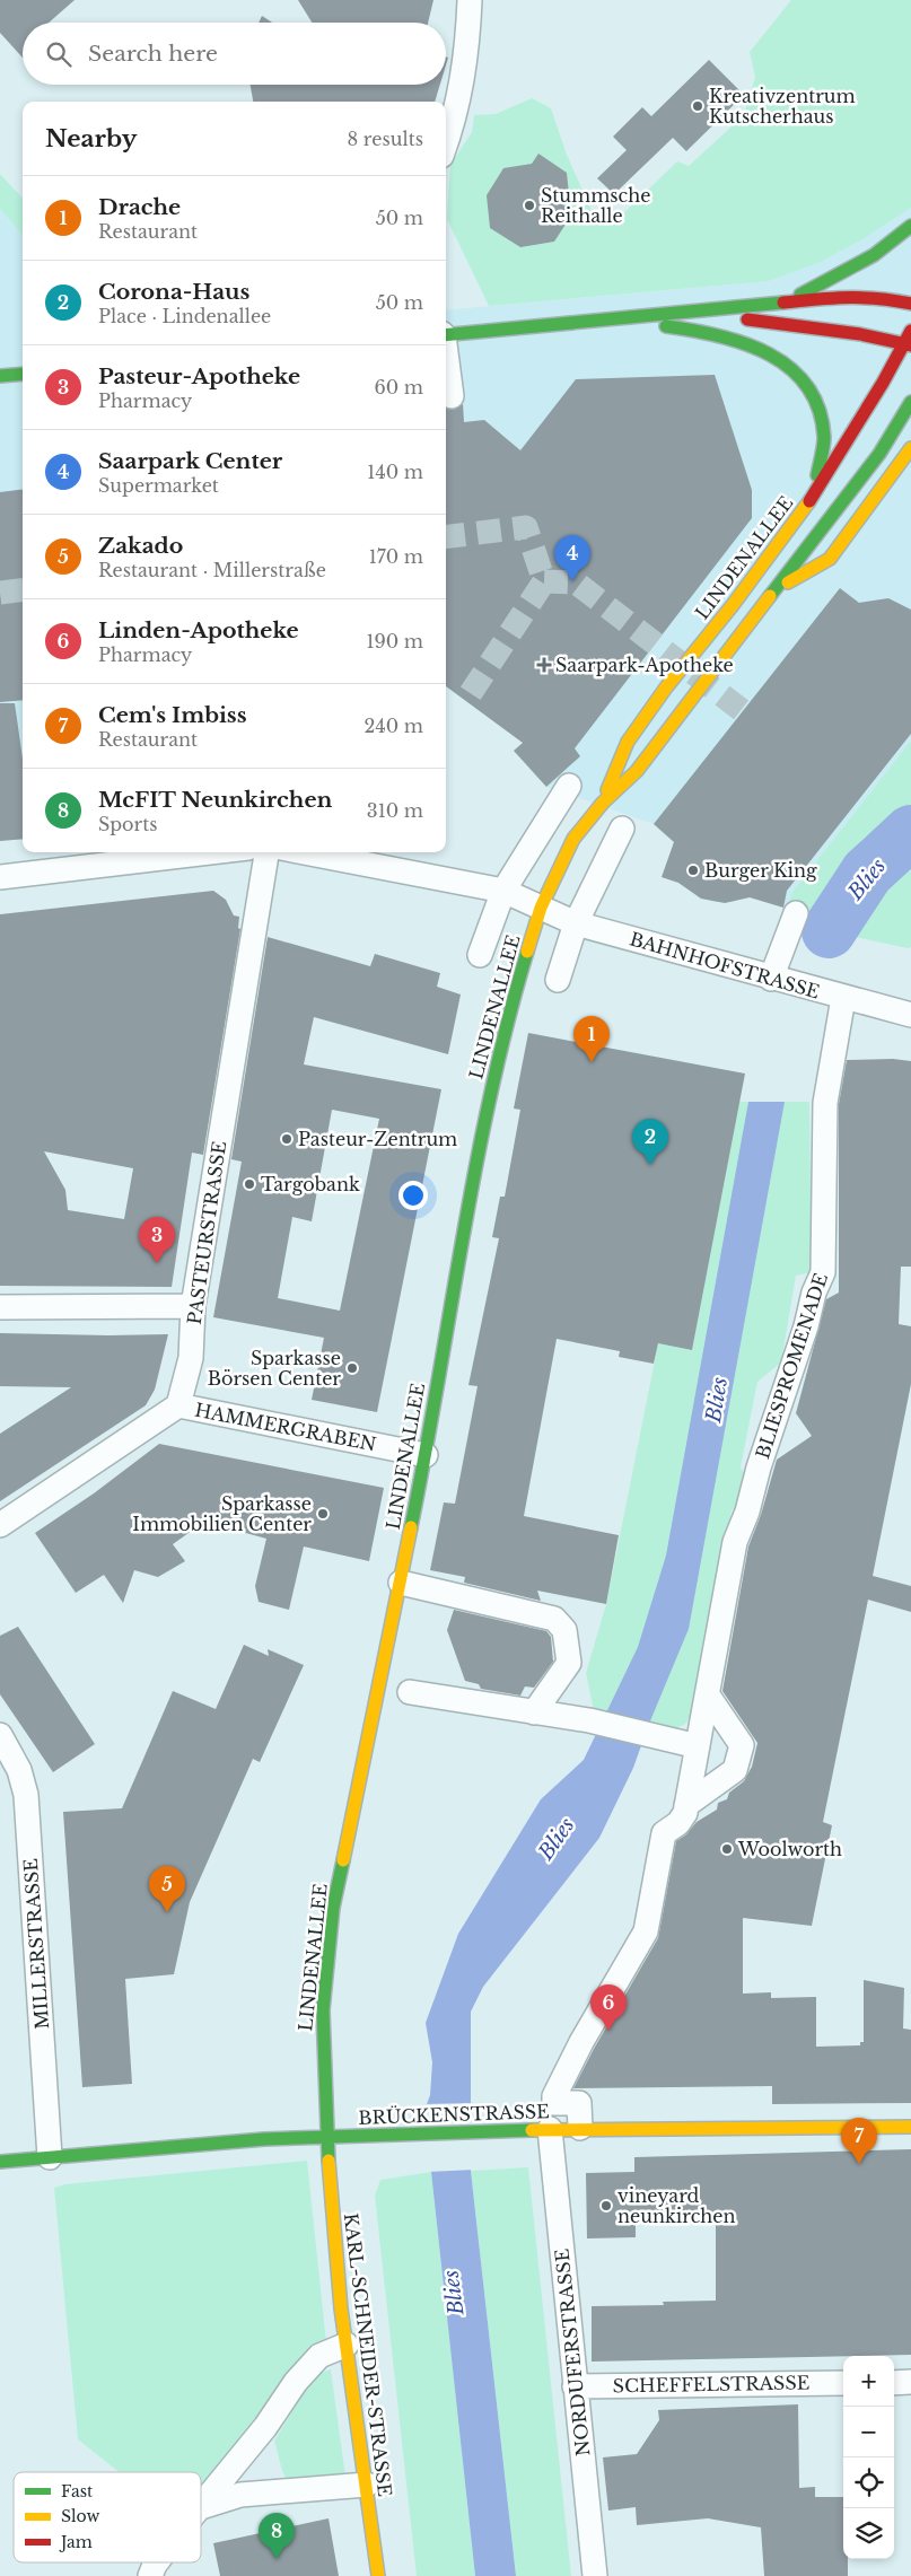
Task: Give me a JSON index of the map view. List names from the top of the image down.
{
  "streets": {
    "main road": ["LINDENALLEE", "BRÜCKENSTRASSE", "KARL-SCHNEIDER-STRASSE"],
    "street": [
      "BAHNHOFSTRASSE",
      "PASTEURSTRASSE",
      "BLIESPROMENADE",
      "HAMMERGRABEN",
      "MILLERSTRASSE",
      "NORDUFERSTRASSE",
      "SCHEFFELSTRASSE"
    ]
  },
  "crossings": [
    ["LINDENALLEE", "BAHNHOFSTRASSE"],
    ["LINDENALLEE", "HAMMERGRABEN"],
    ["LINDENALLEE", "BRÜCKENSTRASSE"],
    ["LINDENALLEE", "KARL-SCHNEIDER-STRASSE"],
    ["BAHNHOFSTRASSE", "BLIESPROMENADE"],
    ["PASTEURSTRASSE", "HAMMERGRABEN"],
    ["BLIESPROMENADE", "BRÜCKENSTRASSE"],
    ["MILLERSTRASSE", "BRÜCKENSTRASSE"],
    ["BRÜCKENSTRASSE", "NORDUFERSTRASSE"],
    ["BRÜCKENSTRASSE", "KARL-SCHNEIDER-STRASSE"],
    ["NORDUFERSTRASSE", "SCHEFFELSTRASSE"]
  ],
  "water": ["Blies"],
  "places": {
    "other": [
      "Kreativzentrum Kutscherhaus",
      "Stummsche Reithalle",
      "Burger King",
      "Pasteur-Zentrum",
      "Targobank",
      "Sparkasse Börsen Center",
      "Sparkasse Immobilien Center",
      "Woolworth",
      "vineyard neunkirchen"
    ],
    "health": ["Saarpark-Apotheke"]
  },
  "legend": ["Fast", "Slow", "Jam"],
  "page": {
    "search": "Search here",
    "heading": ["Nearby", "8 results"],
    "list": [
      {
        "mark": "1",
        "name": "Drache",
        "note": "Restaurant",
        "value": "50 m"
      },
      {
        "mark": "2",
        "name": "Corona-Haus",
        "note": "Place · Lindenallee",
        "value": "50 m"
      },
      {
        "mark": "3",
        "name": "Pasteur-Apotheke",
        "note": "Pharmacy",
        "value": "60 m"
      },
      {
        "mark": "4",
        "name": "Saarpark Center",
        "note": "Supermarket",
        "value": "140 m"
      },
      {
        "mark": "5",
        "name": "Zakado",
        "note": "Restaurant · Millerstraße",
        "value": "170 m"
      },
      {
        "mark": "6",
        "name": "Linden-Apotheke",
        "note": "Pharmacy",
        "value": "190 m"
      },
      {
        "mark": "7",
        "name": "Cem's Imbiss",
        "note": "Restaurant",
        "value": "240 m"
      },
      {
        "mark": "8",
        "name": "McFIT Neunkirchen",
        "note": "Sports",
        "value": "310 m"
      }
    ],
    "pins": [
      "4",
      "1",
      "2",
      "3",
      "5",
      "6",
      "7",
      "8"
    ],
    "map_buttons": ["+", "−"]
  }
}
